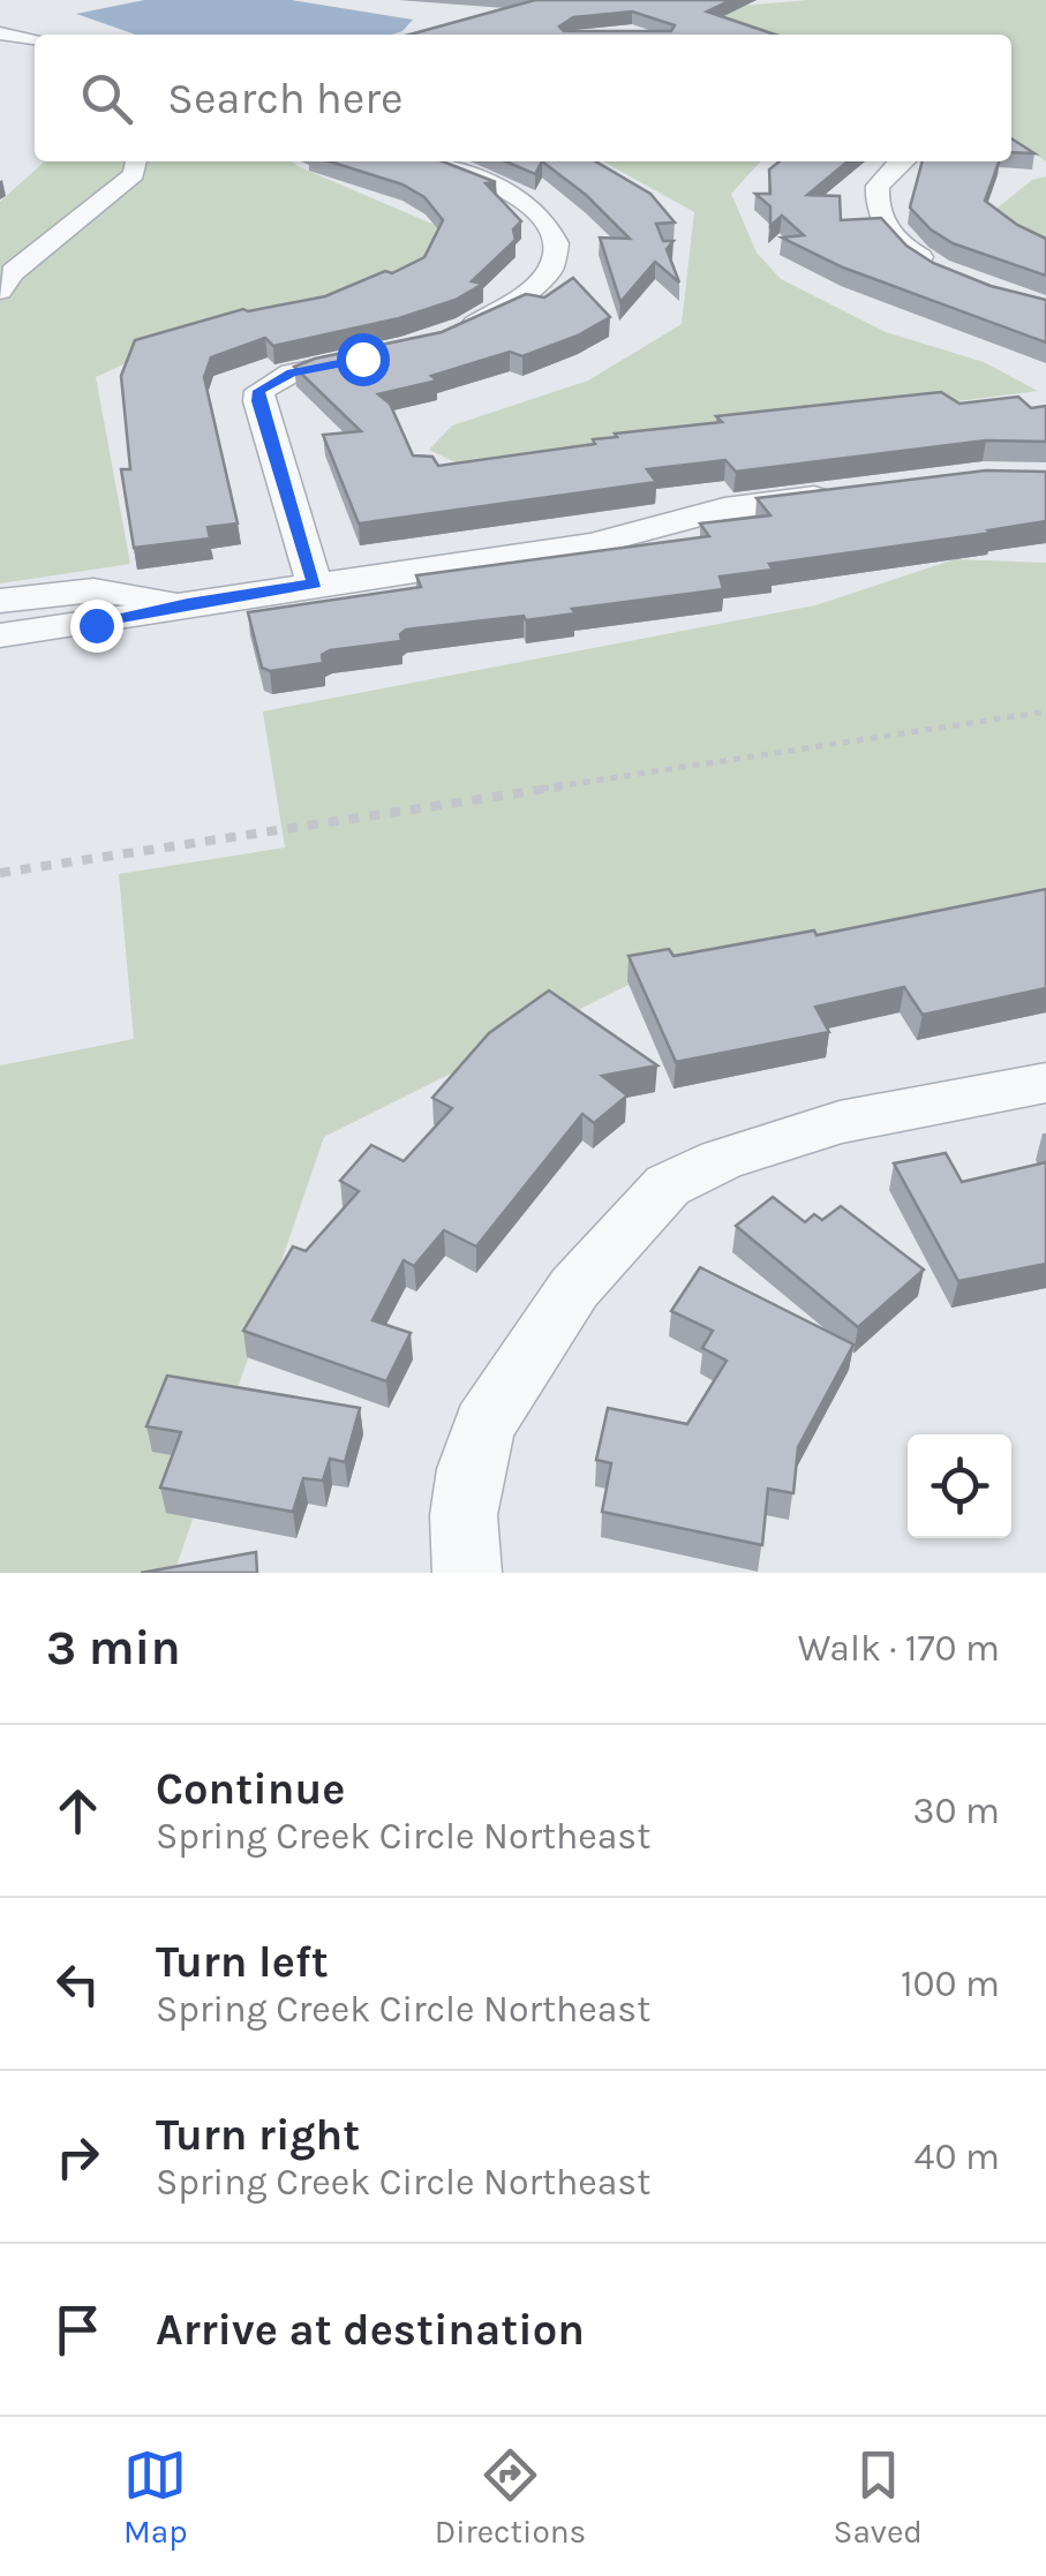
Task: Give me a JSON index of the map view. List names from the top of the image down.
{
  "page": {
    "search": "Search here",
    "heading": ["3 min", "Walk · 170 m"],
    "list": [
      ["Continue", "Spring Creek Circle Northeast", "30 m"],
      ["Turn left", "Spring Creek Circle Northeast", "100 m"],
      ["Turn right", "Spring Creek Circle Northeast", "40 m"],
      "Arrive at destination"
    ],
    "nav": ["Map", "Directions", "Saved"]
  }
}
